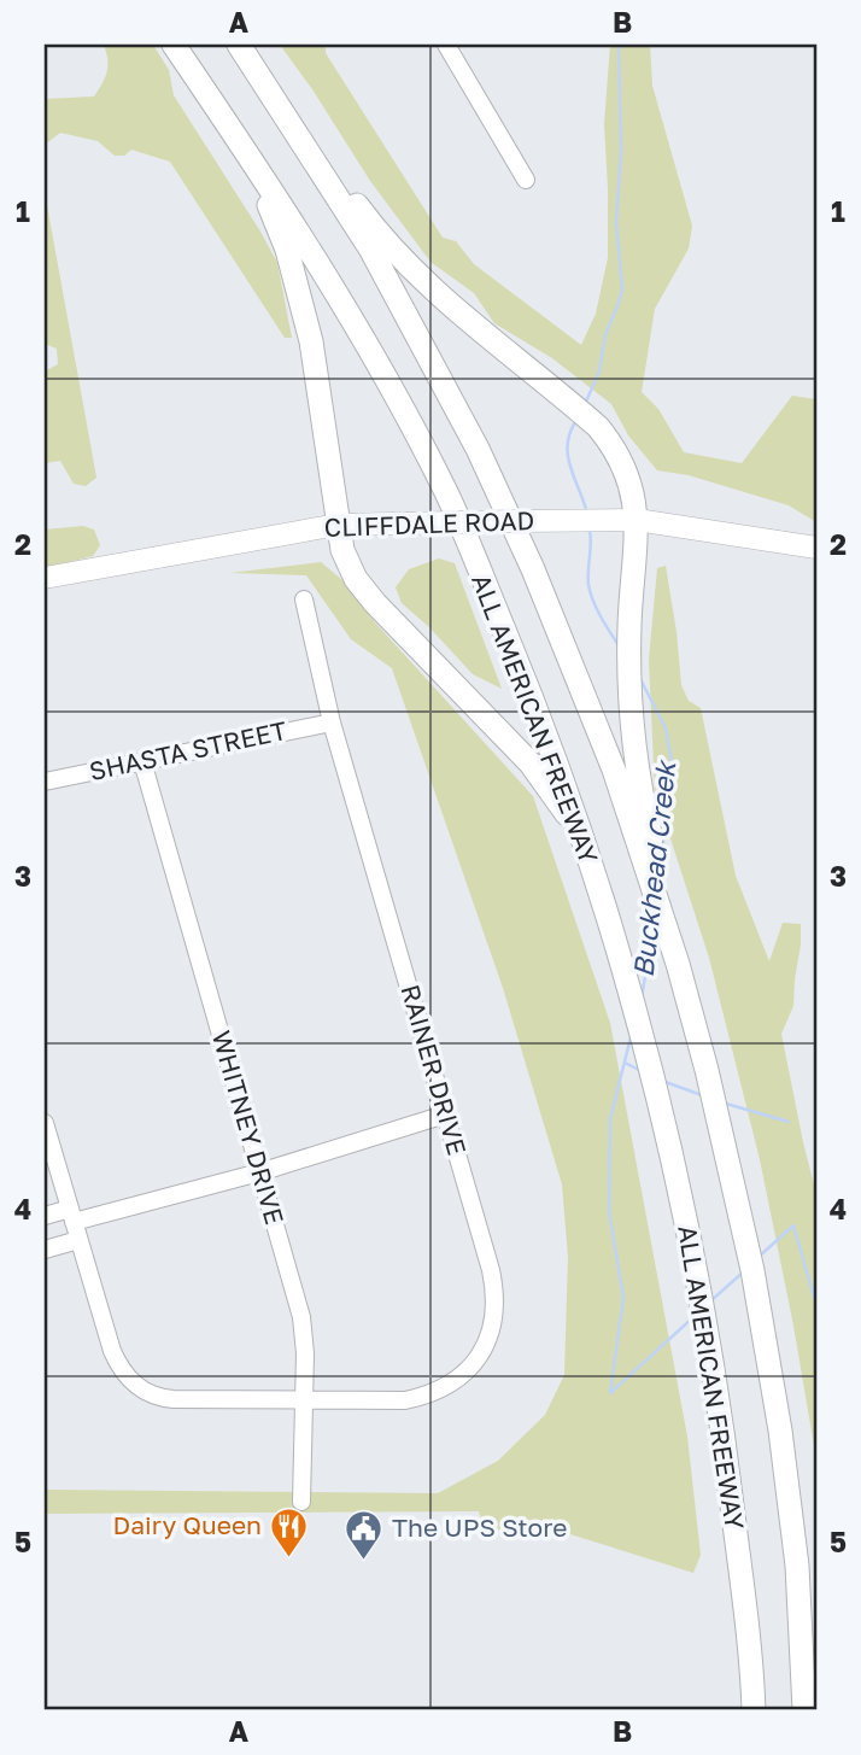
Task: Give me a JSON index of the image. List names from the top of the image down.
{
  "streets": {
    "highway": ["ALL AMERICAN FREEWAY"],
    "main road": ["CLIFFDALE ROAD"],
    "street": ["SHASTA STREET", "RAINER DRIVE", "WHITNEY DRIVE"]
  },
  "crossings": [
    ["SHASTA STREET", "RAINER DRIVE"],
    ["SHASTA STREET", "WHITNEY DRIVE"],
    ["RAINER DRIVE", "WHITNEY DRIVE"]
  ],
  "water": ["Buckhead Creek"],
  "places": {
    "restaurant": ["Dairy Queen"],
    "public building": ["The UPS Store"]
  },
  "grid": {
    "columns": ["A", "B"],
    "rows": [
      "1",
      "2",
      "3",
      "4",
      "5"
    ]
  }
}
